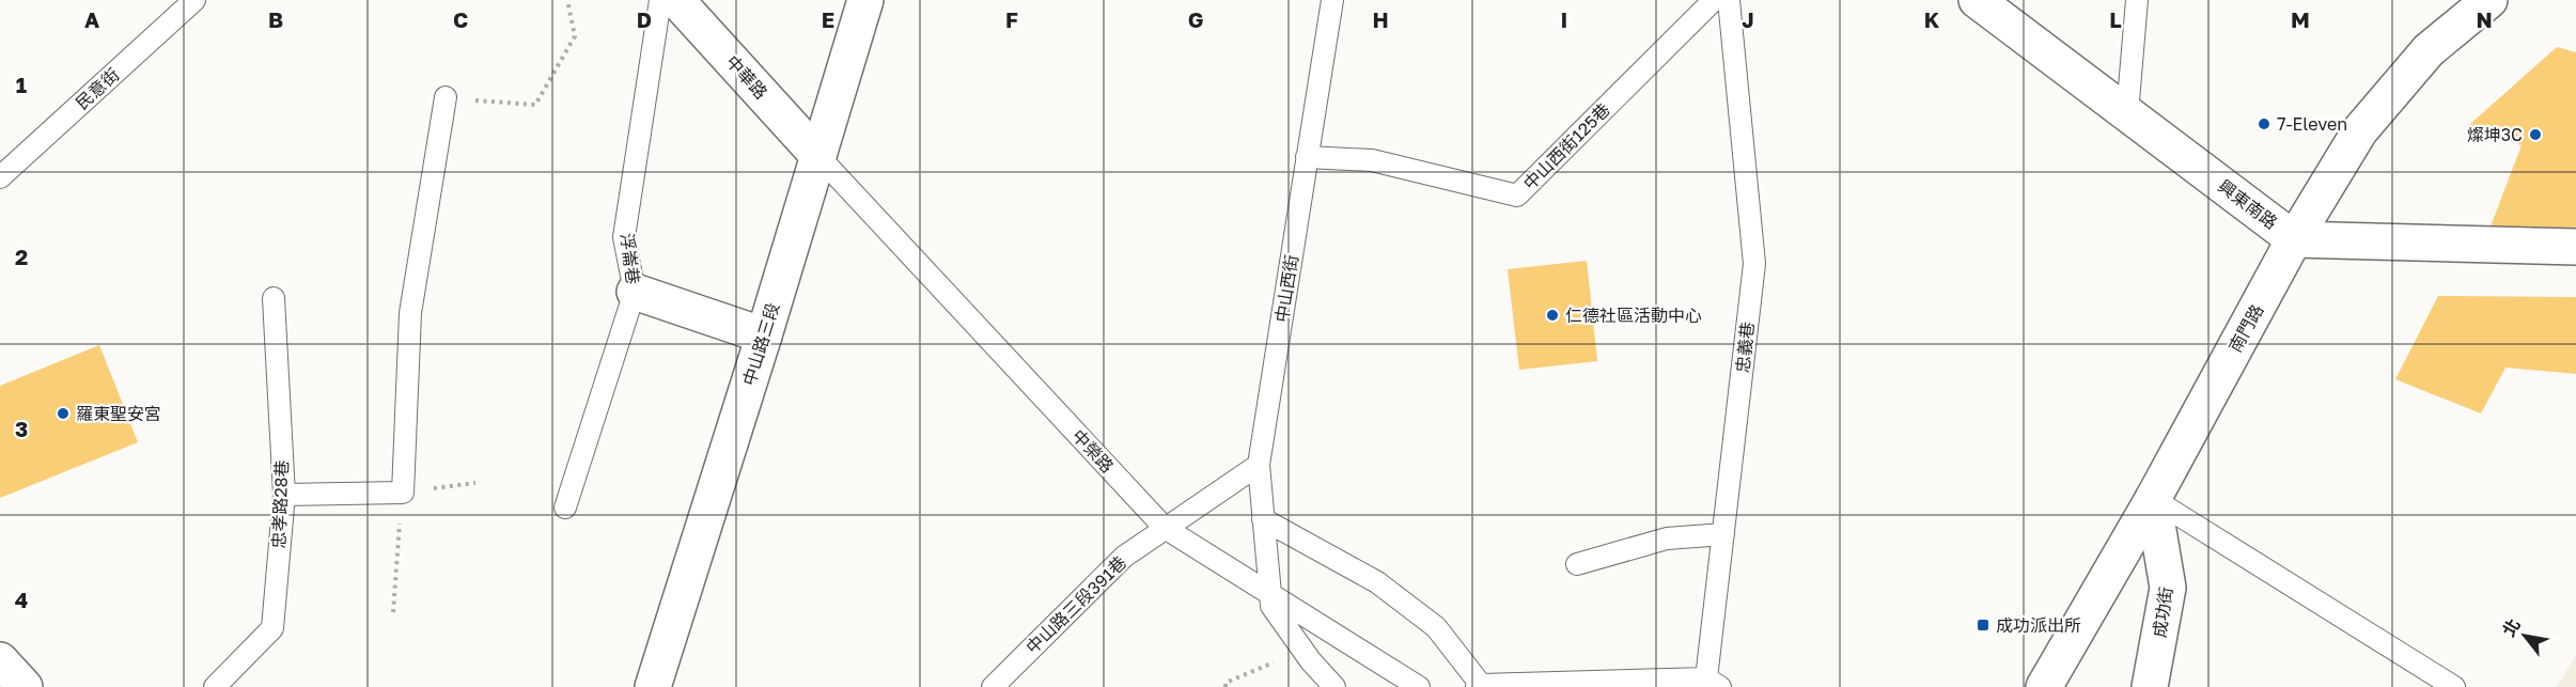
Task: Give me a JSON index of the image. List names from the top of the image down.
{
  "streets": {
    "street": [
      "中華路",
      "興東南路",
      "南門路",
      "中山路三段",
      "成功街"
    ],
    "lane": [
      "民意街",
      "中山西街125巷",
      "浮崙巷",
      "中山西街",
      "忠義巷",
      "中榮路",
      "忠孝路28巷",
      "中山路三段391巷"
    ]
  },
  "crossings": [
    ["中華路", "中山路三段"],
    ["中華路", "中榮路"],
    ["中山西街125巷", "中山西街"],
    ["興東南路", "南門路"],
    ["中山西街", "中榮路"],
    ["南門路", "成功街"],
    ["中山路三段", "中榮路"],
    ["中榮路", "中山路三段391巷"]
  ],
  "places": {
    "other": [
      "7-Eleven",
      "燦坤3C",
      "仁德社區活動中心",
      "羅東聖安宮"
    ],
    "transit": ["成功派出所"]
  },
  "north": "top left",
  "grid": {
    "columns": [
      "A",
      "B",
      "C",
      "D",
      "E",
      "F",
      "G",
      "H",
      "I",
      "J",
      "K",
      "L",
      "M",
      "N"
    ],
    "rows": [
      "1",
      "2",
      "3",
      "4"
    ]
  }
}
